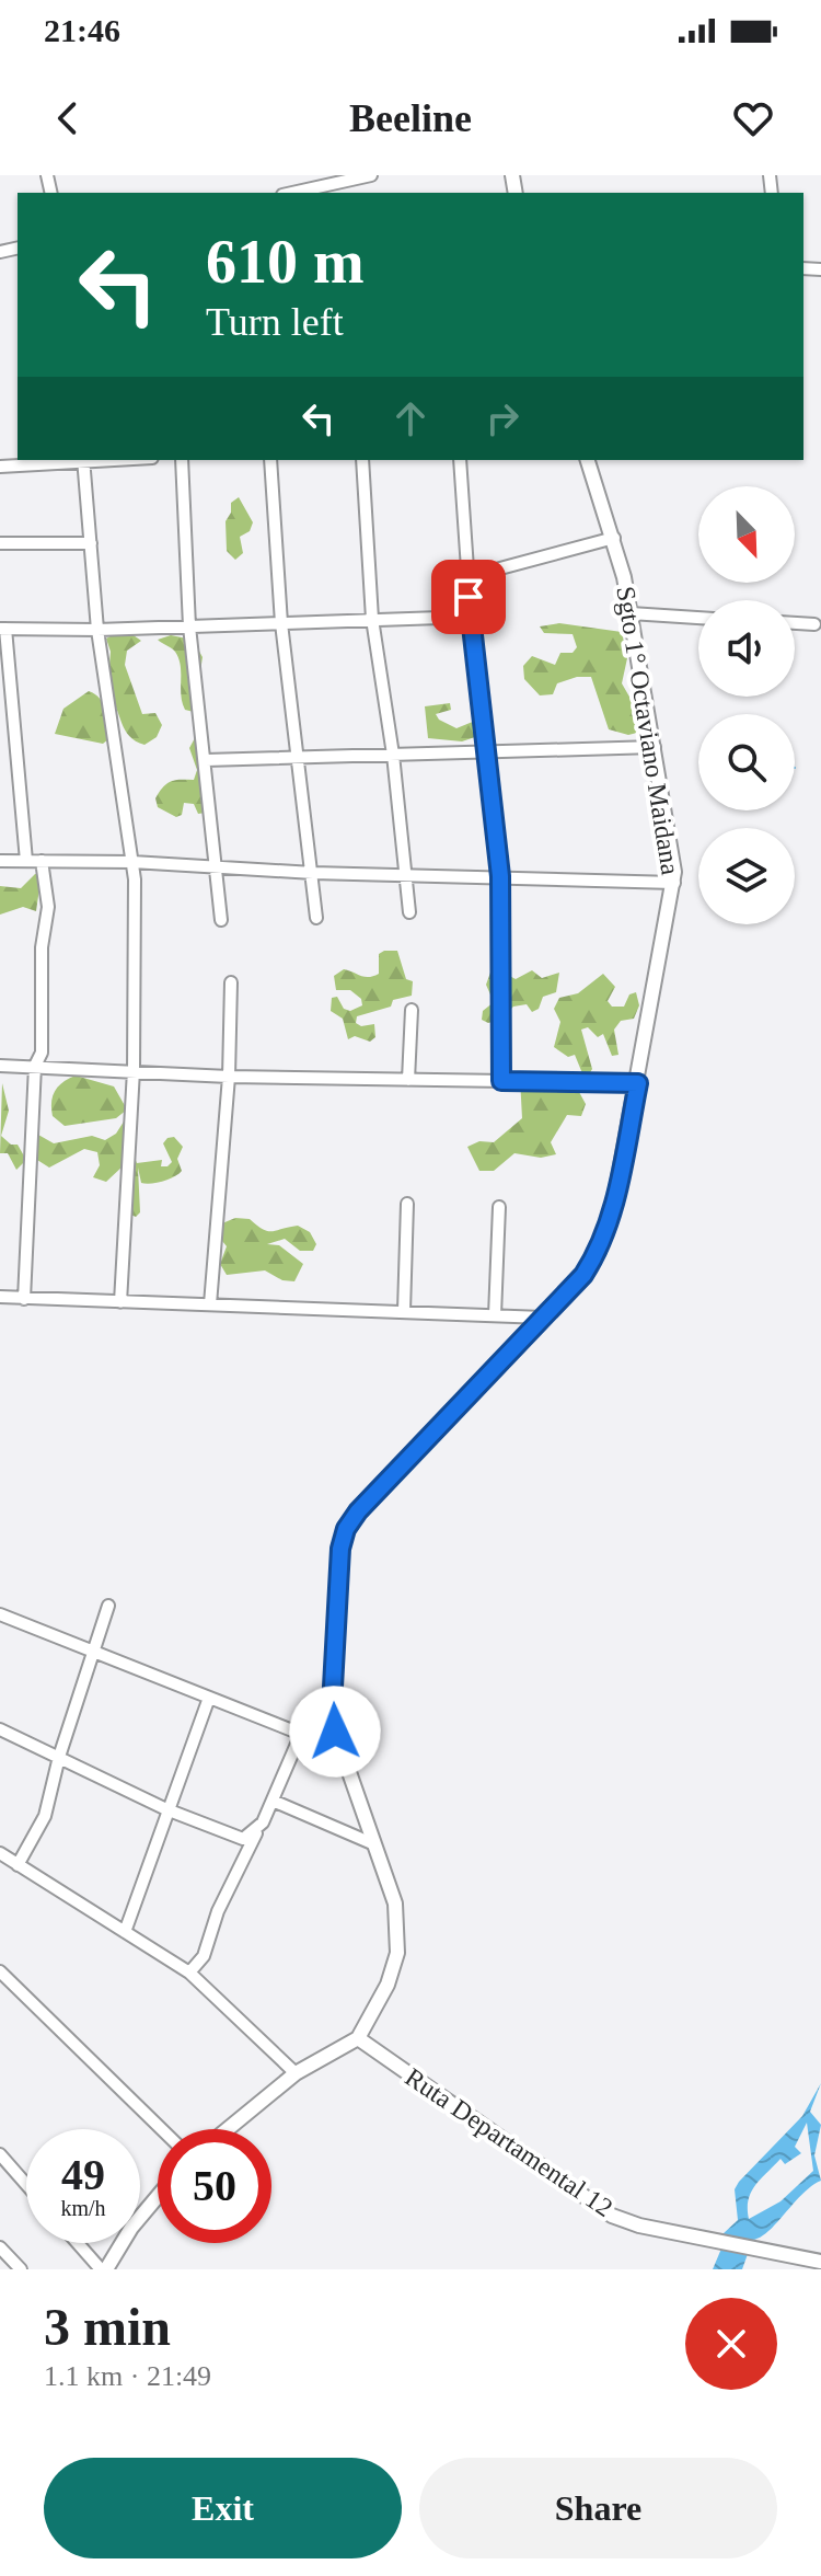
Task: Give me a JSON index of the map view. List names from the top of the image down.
{
  "streets": {
    "main road": ["Sgto 1° Octaviano Maidana", "Ruta Departamental 12"]
  },
  "crossings": [
    ["Sgto 1° Octaviano Maidana", "Ruta Departamental 12"]
  ],
  "north": "bottom right",
  "page": {
    "status": "21:46",
    "header": "Beeline",
    "turn": ["610 m", "Turn left"],
    "speed": "49 km/h",
    "limit": "50",
    "heading": ["3 min", "1.1 km · 21:49"],
    "buttons": ["Exit", "Share"]
  }
}
